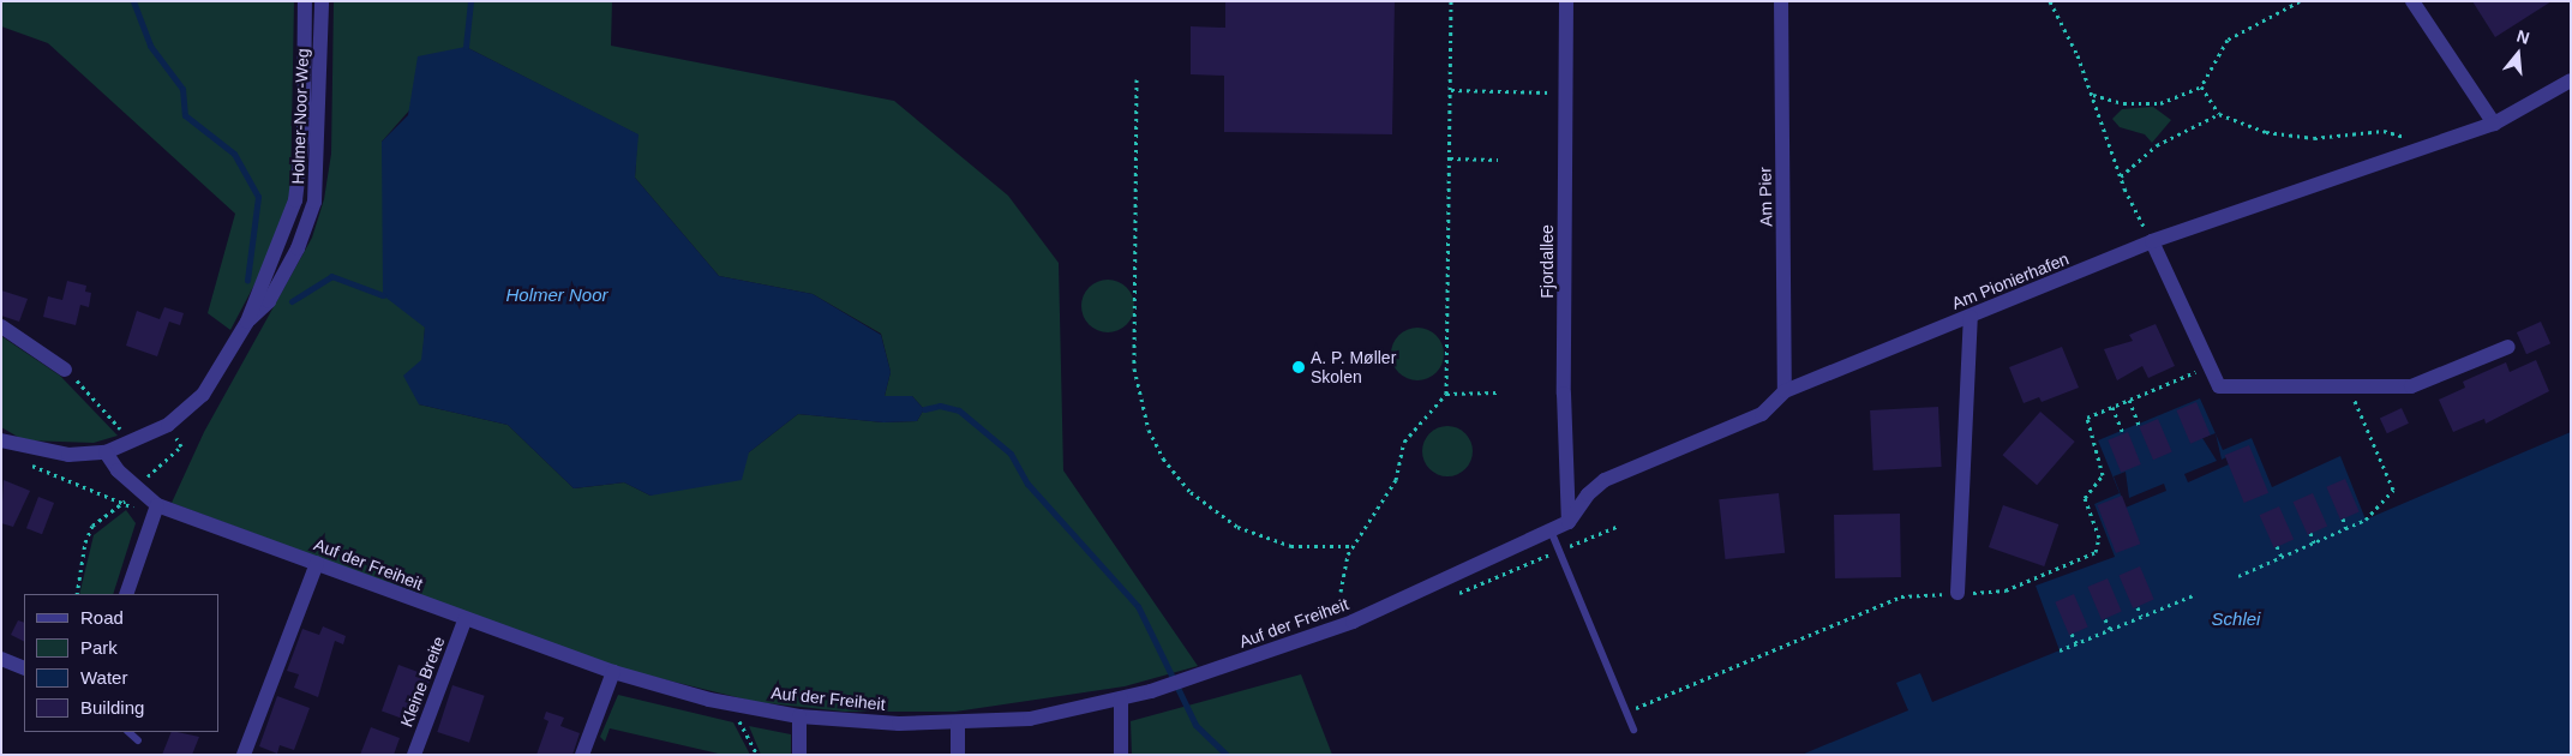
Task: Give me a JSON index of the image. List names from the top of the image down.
{
  "streets": {
    "street": [
      "Holmer-Noor-Weg",
      "Am Pier",
      "Fjordallee",
      "Am Pionierhafen",
      "Auf der Freiheit",
      "Kleine Breite"
    ]
  },
  "crossings": [
    ["Holmer-Noor-Weg", "Auf der Freiheit"],
    ["Am Pier", "Am Pionierhafen"],
    ["Fjordallee", "Am Pionierhafen"],
    ["Fjordallee", "Auf der Freiheit"],
    ["Am Pionierhafen", "Auf der Freiheit"],
    ["Auf der Freiheit", "Kleine Breite"]
  ],
  "water": ["Holmer Noor", "Schlei"],
  "places": ["A. P. Møller Skolen"],
  "legend": [
    "Road",
    "Park",
    "Water",
    "Building"
  ],
  "north": "top"
}
